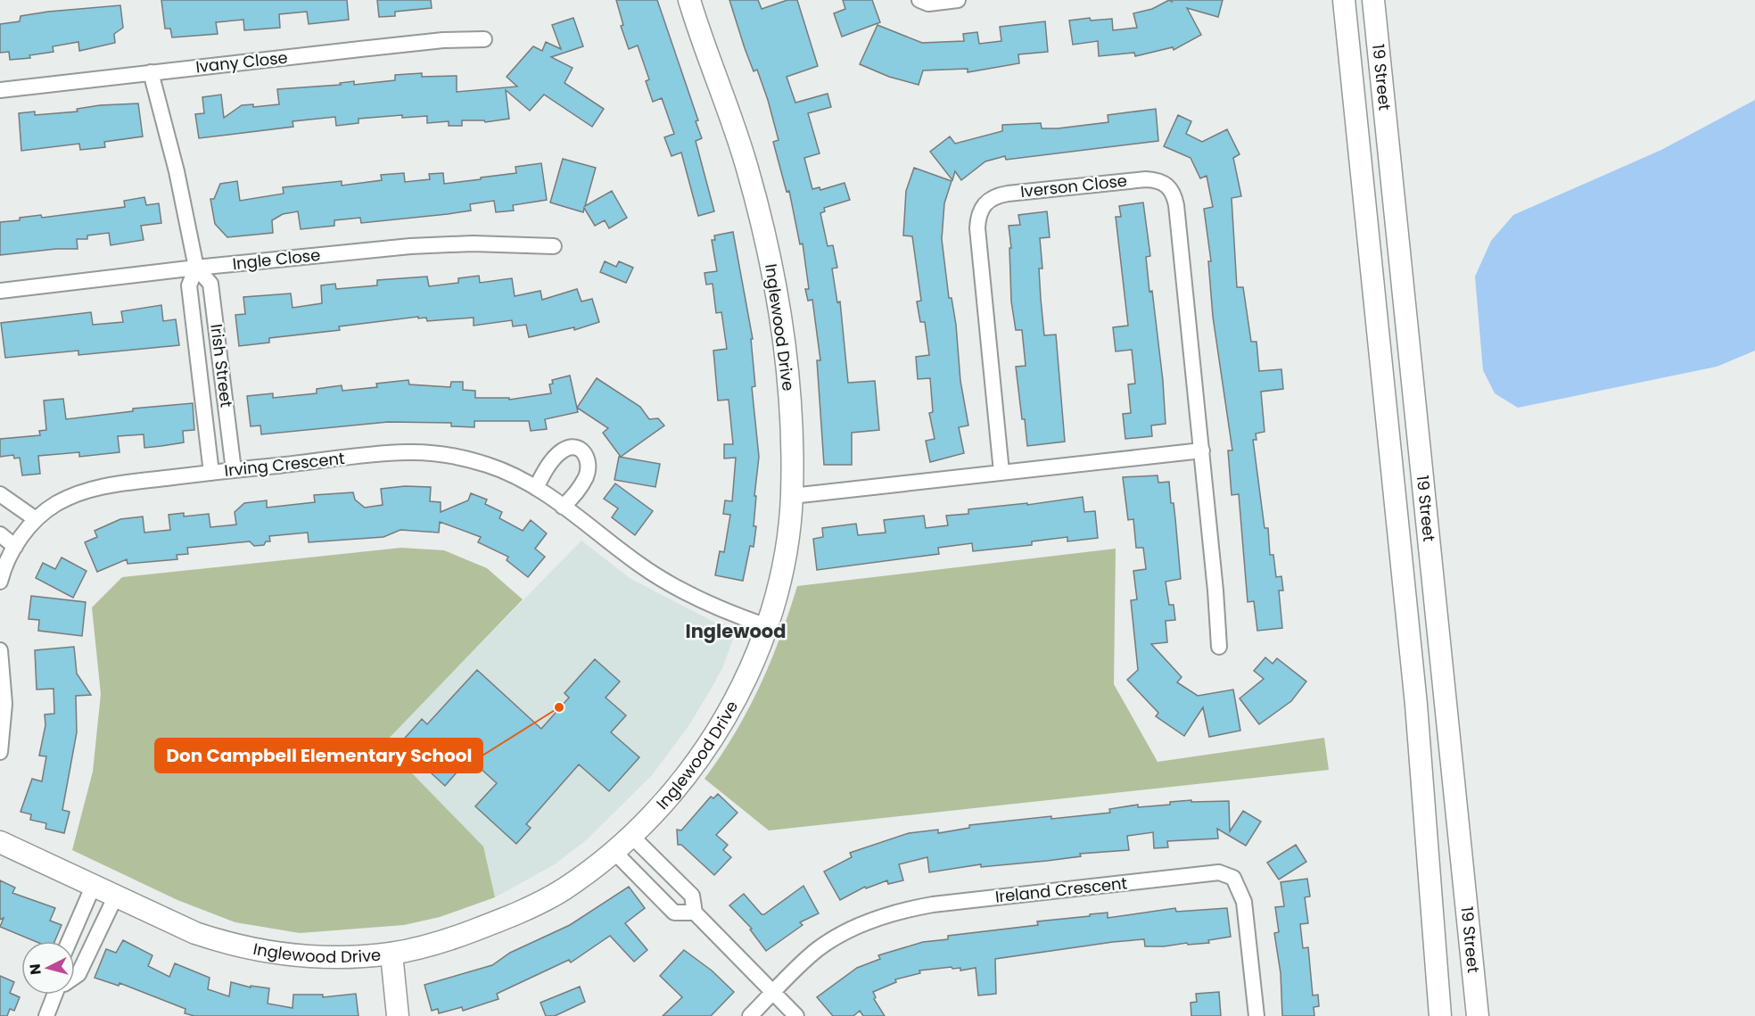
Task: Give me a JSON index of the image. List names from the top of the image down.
{
  "streets": {
    "main road": ["19 Street", "Inglewood Drive"],
    "street": [
      "Ivany Close",
      "Iverson Close",
      "Ingle Close",
      "Irish Street",
      "Irving Crescent",
      "Ireland Crescent"
    ]
  },
  "crossings": [
    ["Ivany Close", "Irish Street"],
    ["Ingle Close", "Irish Street"],
    ["Inglewood Drive", "Irving Crescent"],
    ["Irish Street", "Irving Crescent"]
  ],
  "districts": ["Inglewood"],
  "places": ["Don Campbell Elementary School"],
  "north": "left"
}
